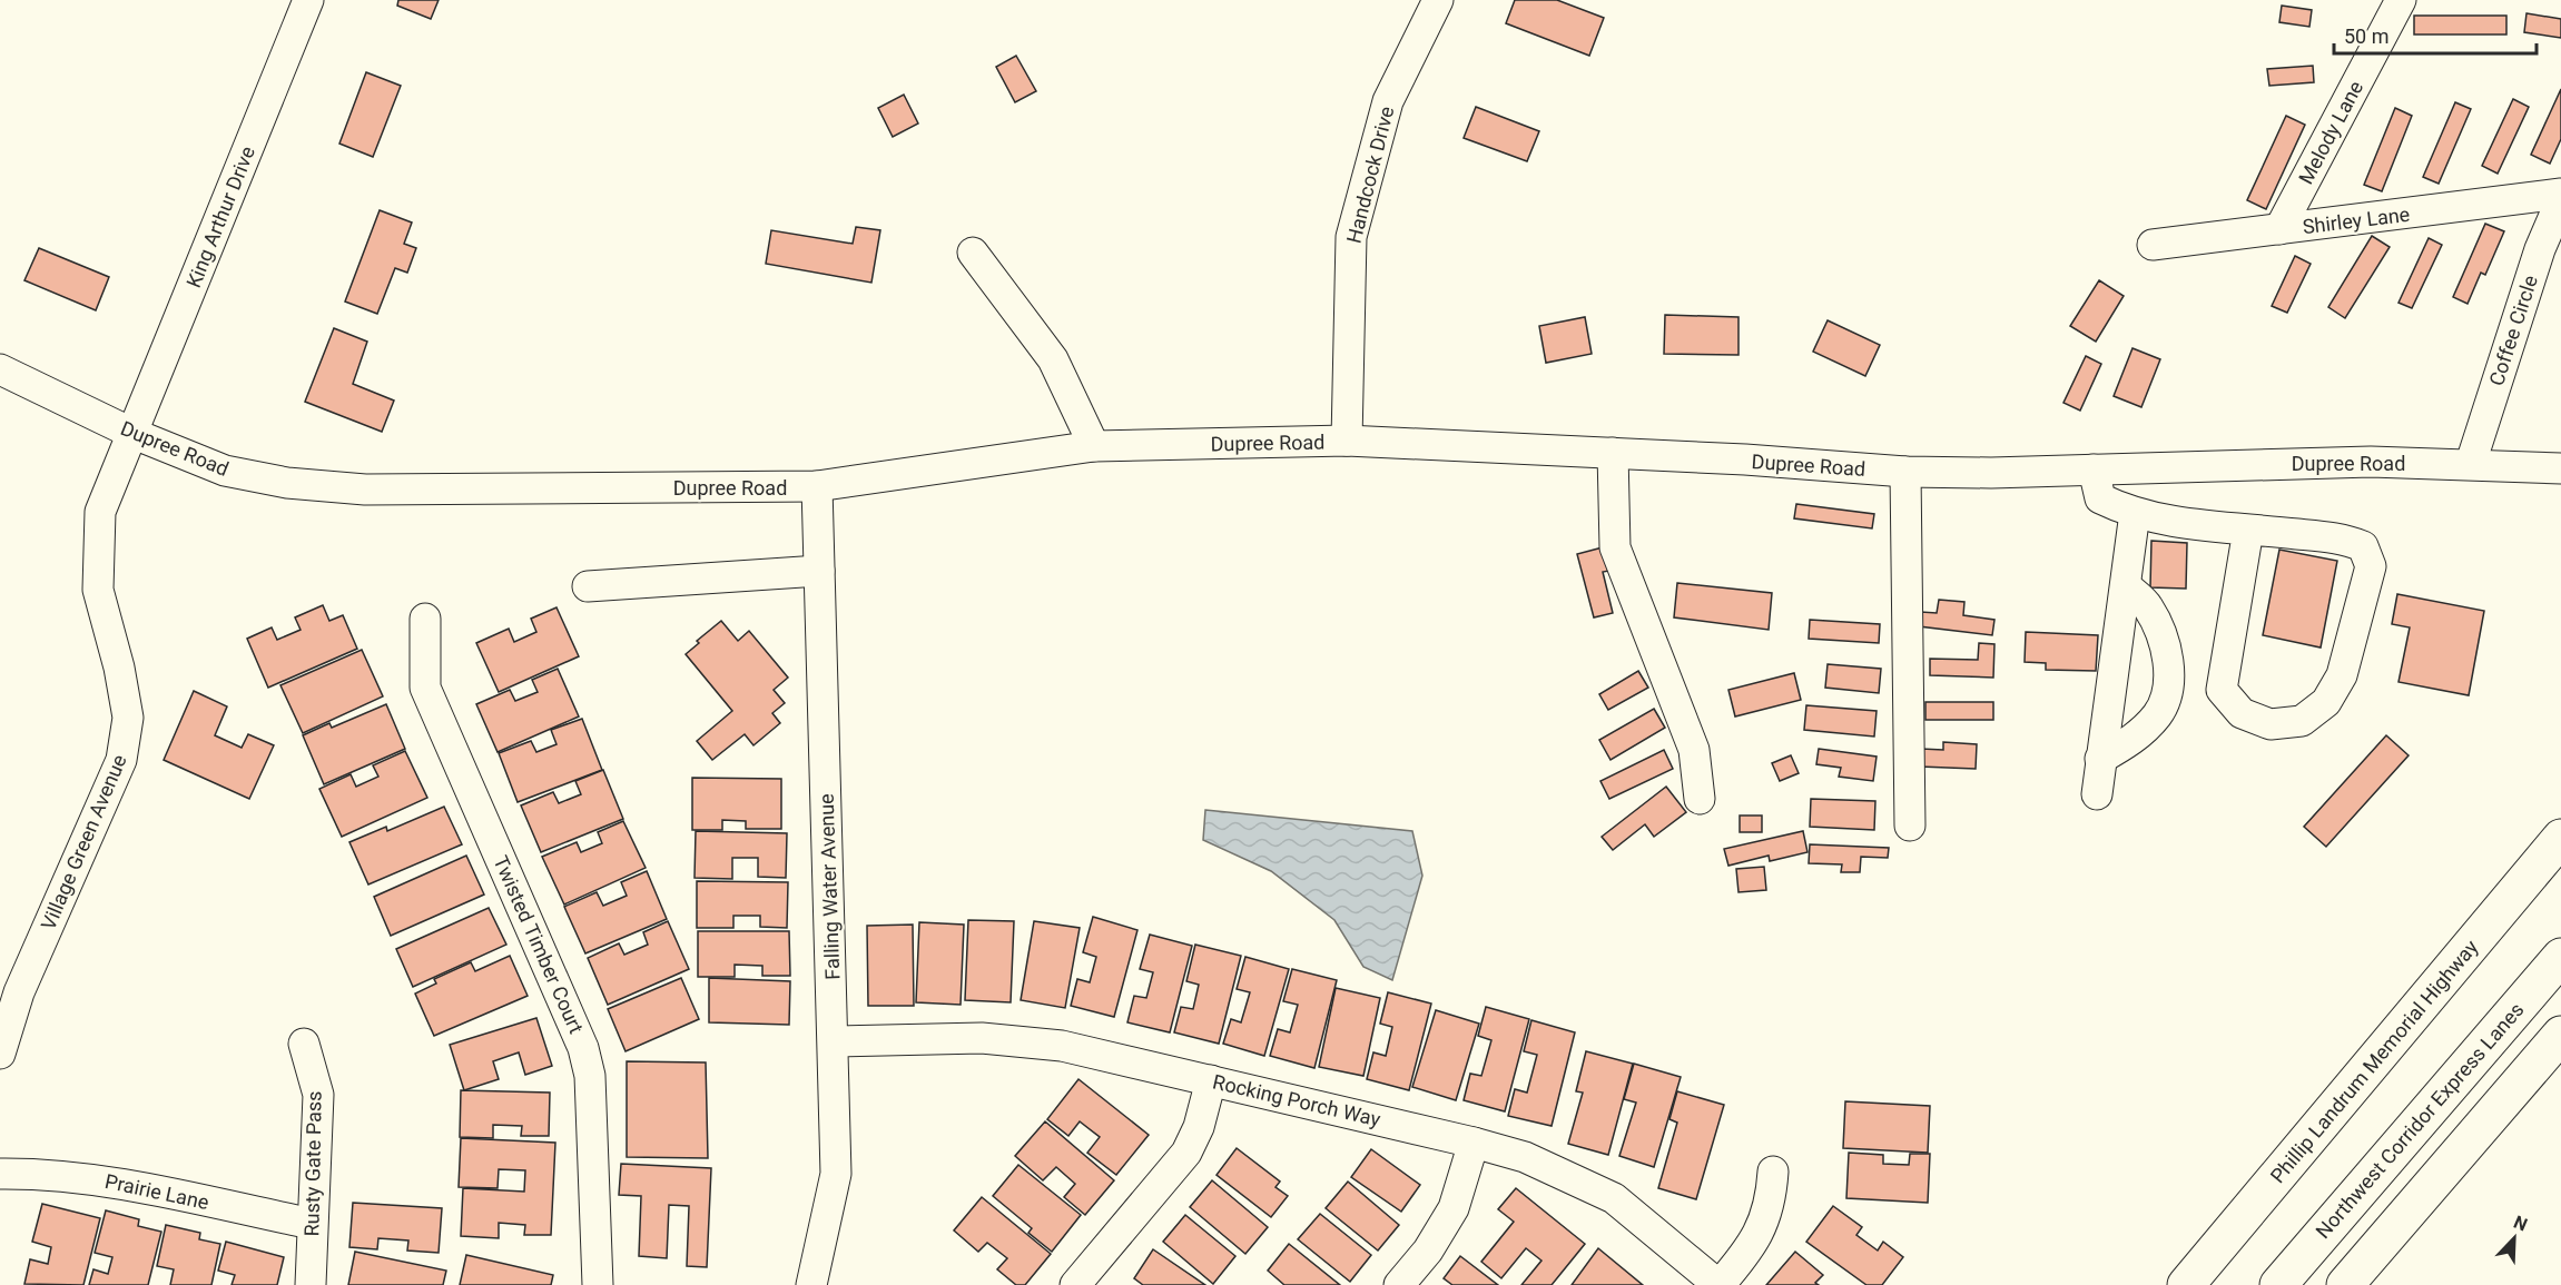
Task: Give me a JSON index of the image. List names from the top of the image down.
{
  "streets": {
    "highway": ["Phillip Landrum Memorial Highway", "Northwest Corridor Express Lanes"],
    "street": [
      "Melody Lane",
      "Handcock Drive",
      "King Arthur Drive",
      "Shirley Lane",
      "Coffee Circle",
      "Dupree Road",
      "Village Green Avenue",
      "Falling Water Avenue",
      "Twisted Timber Court",
      "Rocking Porch Way",
      "Rusty Gate Pass",
      "Prairie Lane"
    ]
  },
  "crossings": [
    ["Melody Lane", "Shirley Lane"],
    ["Handcock Drive", "Dupree Road"],
    ["King Arthur Drive", "Dupree Road"],
    ["King Arthur Drive", "Village Green Avenue"],
    ["Coffee Circle", "Dupree Road"],
    ["Dupree Road", "Village Green Avenue"],
    ["Dupree Road", "Falling Water Avenue"],
    ["Falling Water Avenue", "Rocking Porch Way"],
    ["Rusty Gate Pass", "Prairie Lane"]
  ],
  "scale_bar": "50 m",
  "north": "top right"
}
